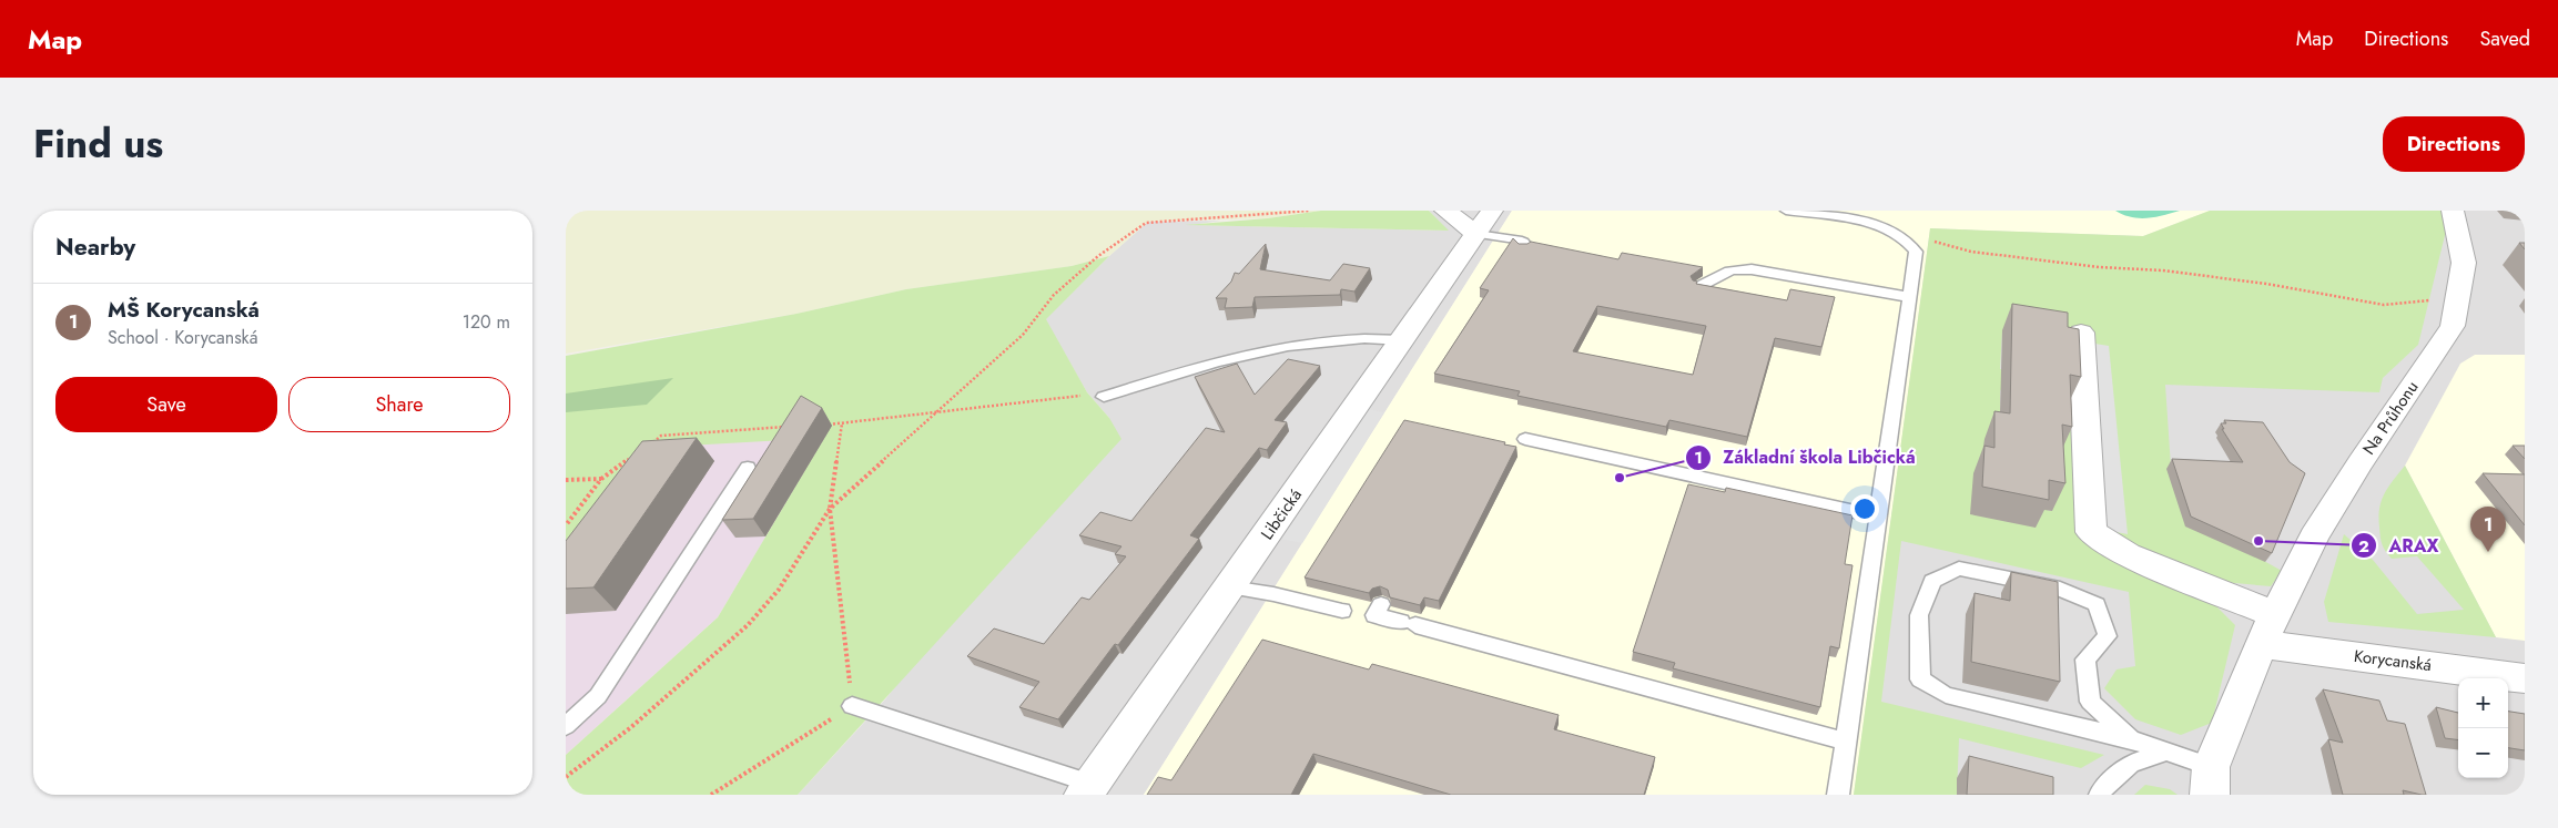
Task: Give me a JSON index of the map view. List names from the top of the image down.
{
  "streets": {
    "street": ["Na Průhonu", "Libčická", "Korycanská"]
  },
  "crossings": [
    ["Na Průhonu", "Korycanská"]
  ],
  "places": ["Základní škola Libčická", "ARAX"],
  "page": {
    "header": "Map",
    "nav": ["Map", "Directions", "Saved"],
    "title": "Find us",
    "buttons": [
      "Directions",
      ["Save", "Share"]
    ],
    "heading": "Nearby",
    "list": [
      {
        "mark": "1",
        "name": "MŠ Korycanská",
        "note": "School · Korycanská",
        "value": "120 m"
      }
    ],
    "pins": "1",
    "map_buttons": ["+", "−"]
  }
}
